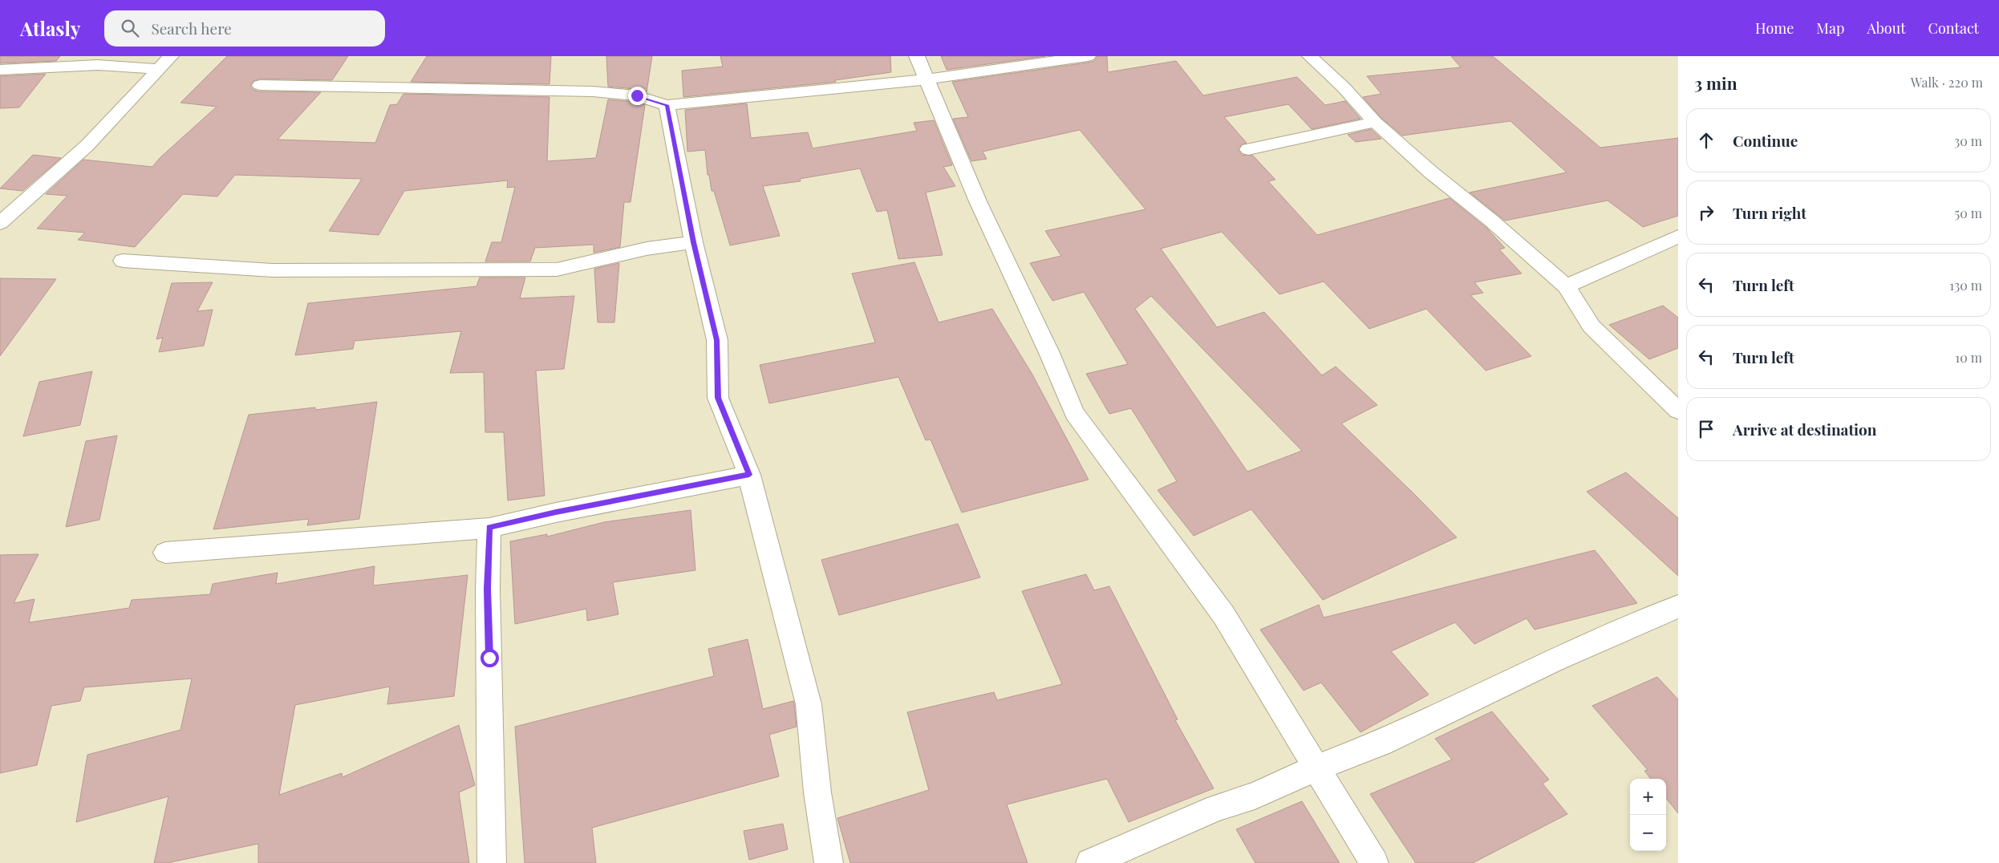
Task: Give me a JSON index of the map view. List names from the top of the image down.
{
  "page": {
    "header": "Atlasly",
    "search": "Search here",
    "nav": [
      "Home",
      "Map",
      "About",
      "Contact"
    ],
    "heading": ["3 min", "Walk · 220 m"],
    "list": [
      ["Continue", "30 m"],
      ["Turn right", "50 m"],
      ["Turn left", "130 m"],
      ["Turn left", "10 m"],
      "Arrive at destination"
    ],
    "map_buttons": ["+", "−"]
  }
}
